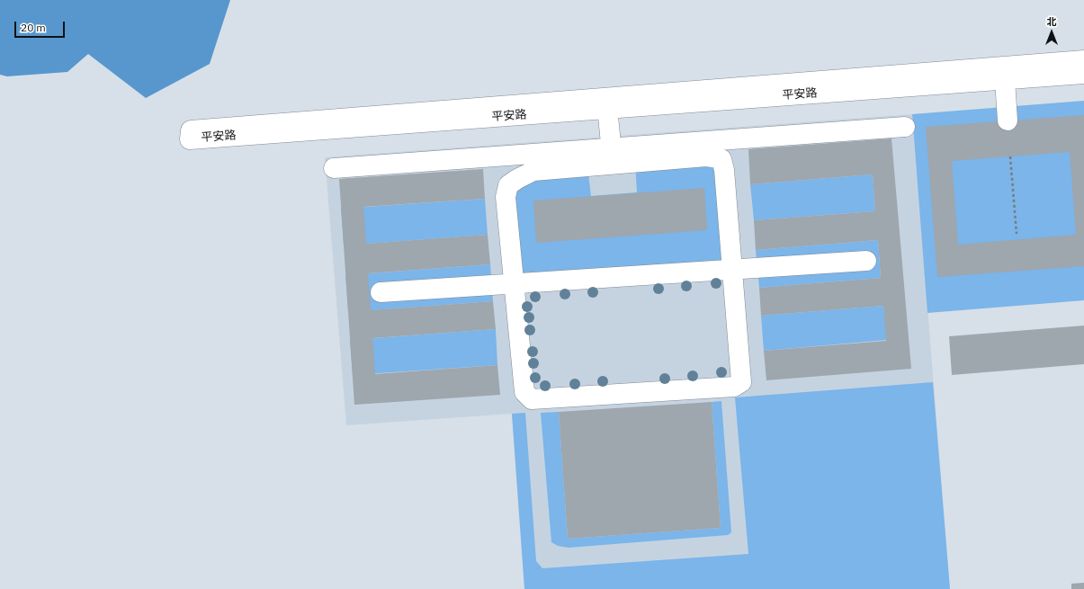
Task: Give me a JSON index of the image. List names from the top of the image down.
{
  "streets": {
    "street": ["平安路"]
  },
  "scale_bar": "20 m",
  "north": "top"
}
